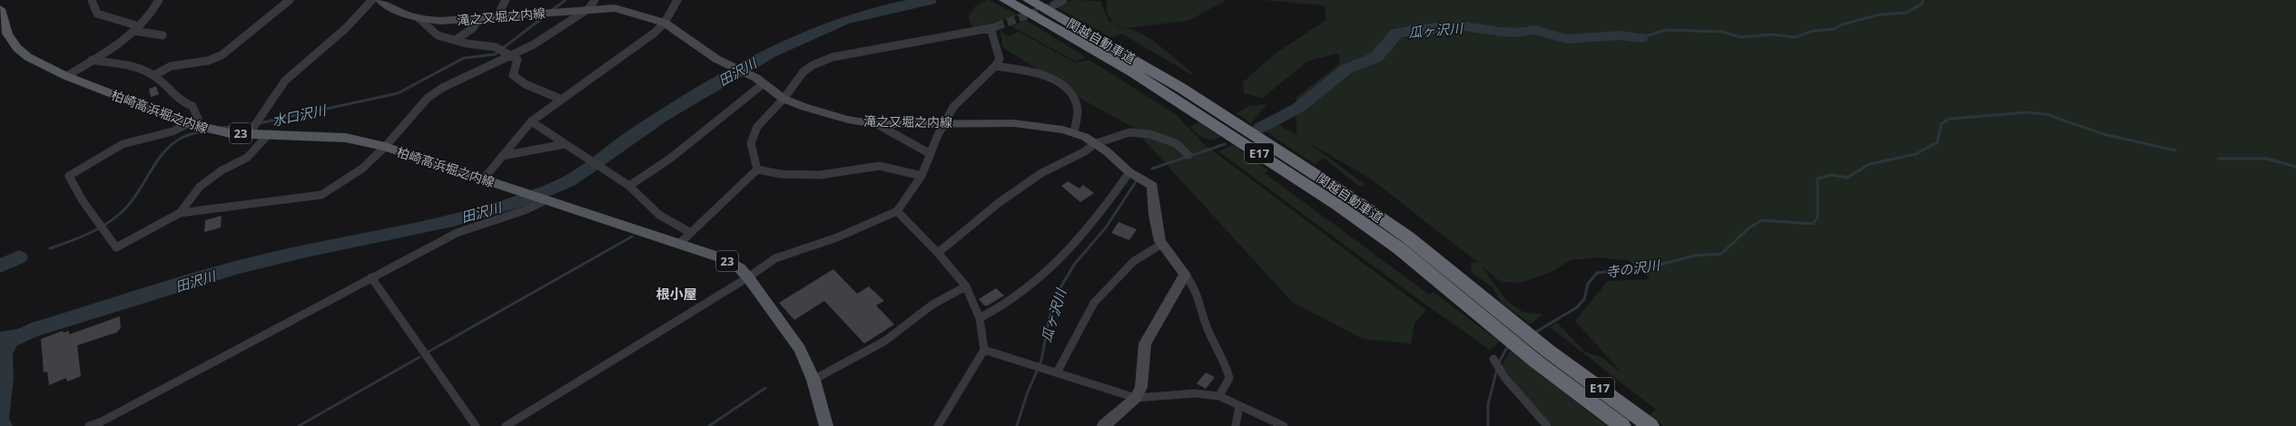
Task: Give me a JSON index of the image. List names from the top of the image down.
{
  "streets": {
    "highway": ["関越自動車道", "E17"],
    "main road": ["滝之又堀之内線", "柏崎高浜堀之内線", "23"]
  },
  "districts": ["根小屋"],
  "water": [
    "瓜ヶ沢川",
    "田沢川",
    "水口沢川",
    "寺の沢川"
  ]
}
